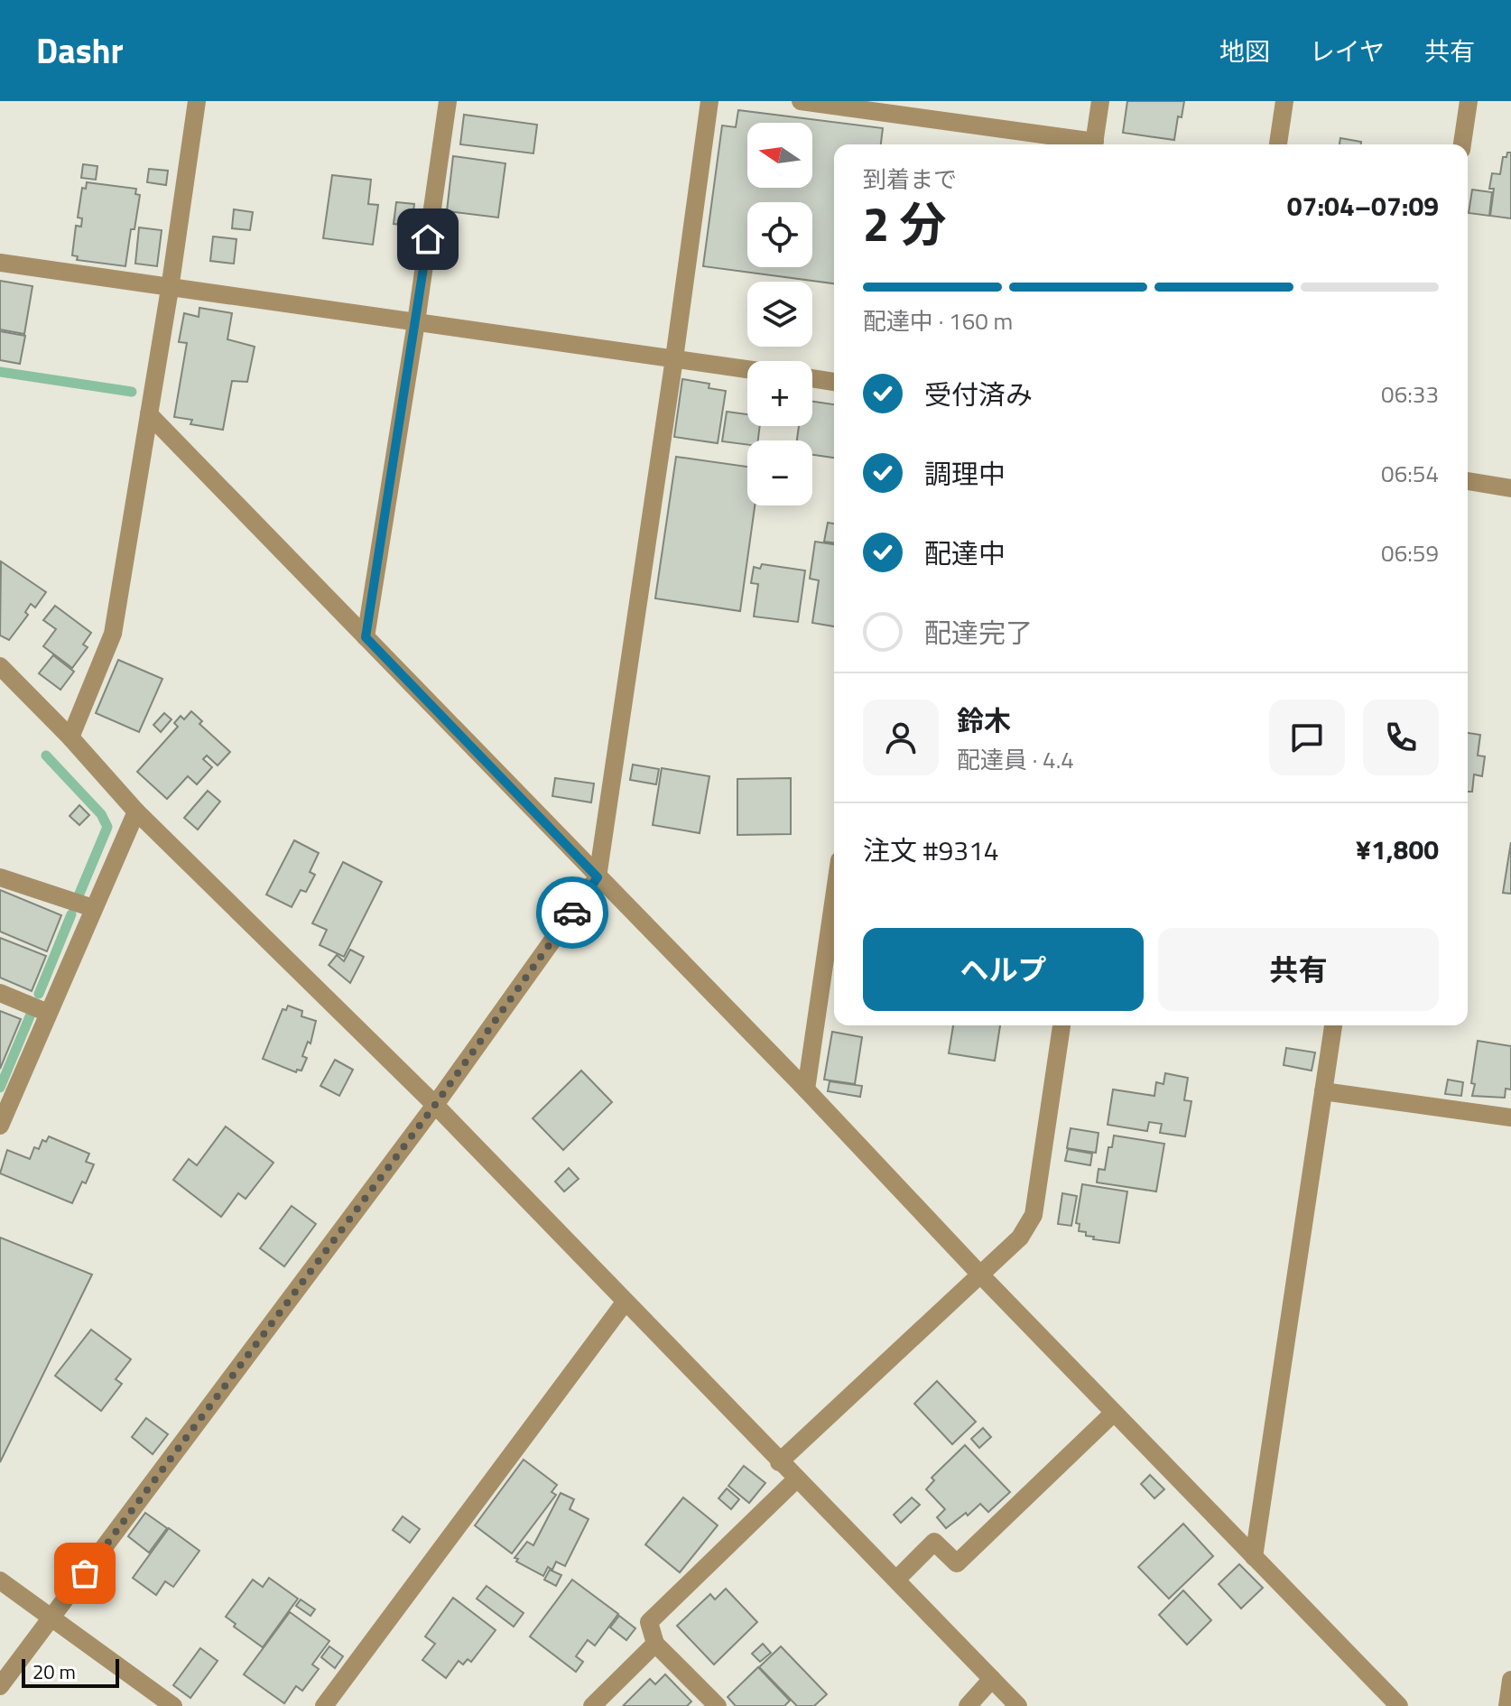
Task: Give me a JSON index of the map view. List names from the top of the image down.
{
  "scale_bar": "20 m",
  "north": "left",
  "page": {
    "header": "Dashr",
    "nav": ["地図", "レイヤ", "共有"],
    "map_buttons": ["+", "−"],
    "heading": ["2 分", "到着まで", "07:04–07:09"],
    "panel": [
      "鈴木",
      "配達員 · 4.4",
      "注文 #9314",
      "¥1,800"
    ],
    "bar": "配達中 · 160 m",
    "list": [
      ["受付済み", "06:33"],
      ["調理中", "06:54"],
      ["配達中", "06:59"],
      "配達完了"
    ],
    "buttons": ["ヘルプ", "共有"],
    "scale": "20 m"
  }
}
